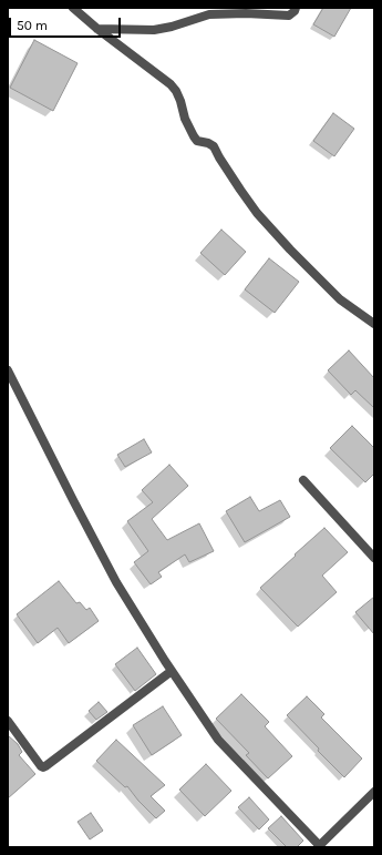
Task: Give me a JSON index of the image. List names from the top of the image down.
{
  "scale_bar": "50 m"
}
